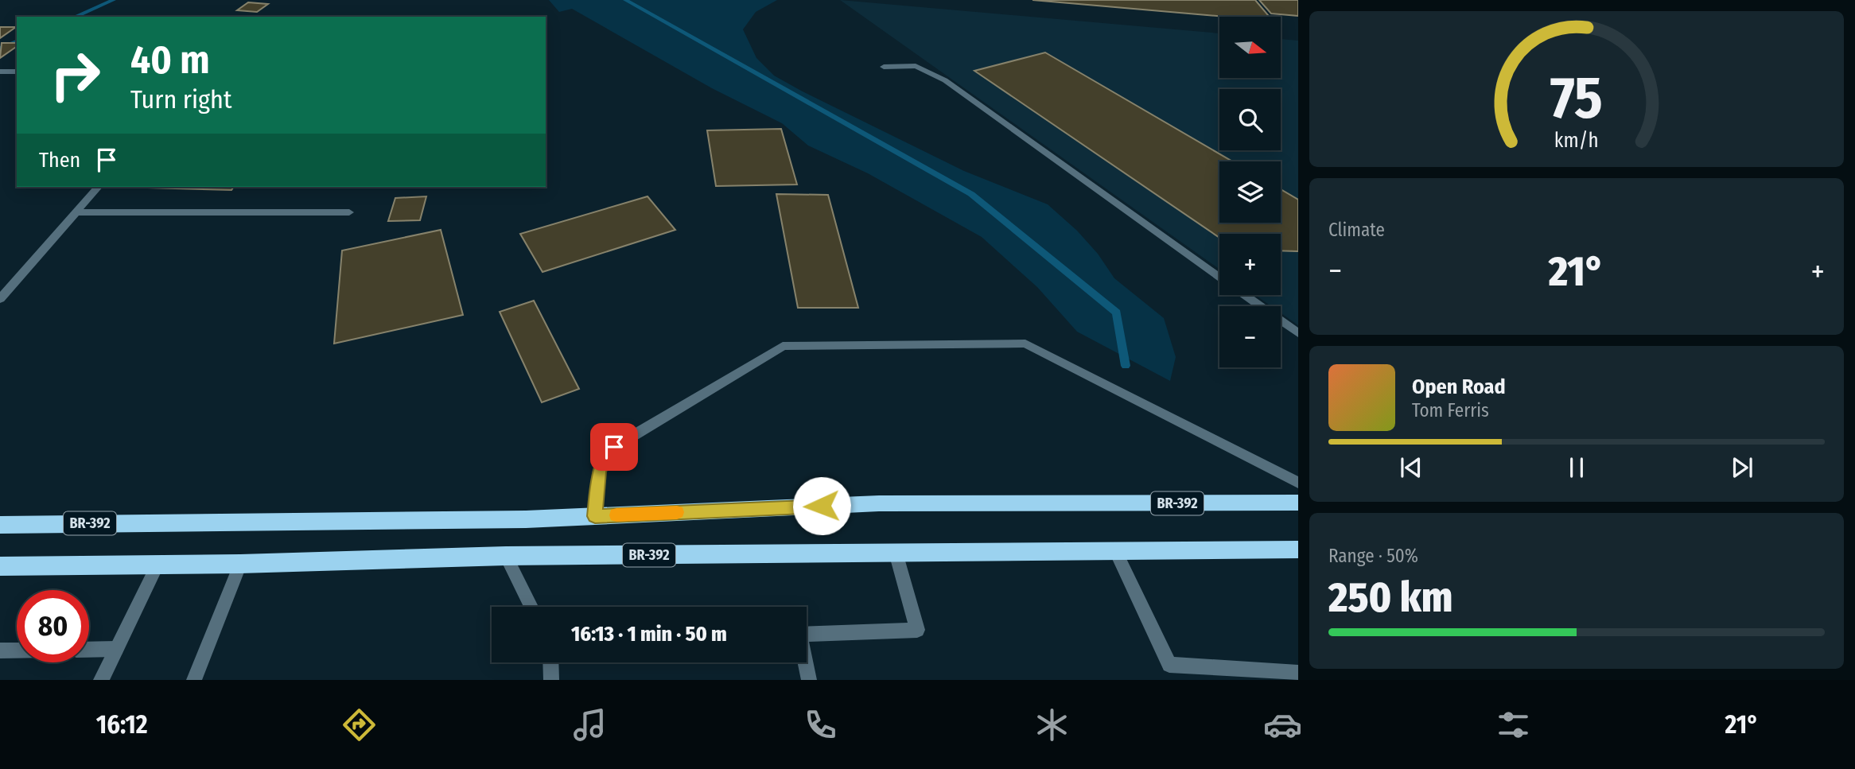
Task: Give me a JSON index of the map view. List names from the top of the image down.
{
  "streets": {
    "highway": ["BR-392"]
  },
  "north": "right",
  "page": {
    "map_buttons": ["+", "−"],
    "turn": ["40 m", "Turn right"],
    "then": "Then",
    "tile": [
      "Climate",
      ["Range · 50%", "250 km"]
    ],
    "heat": ["−", "21°", "+"],
    "song": ["Open Road", "Tom Ferris"],
    "limit": "80",
    "trip": "16:13 · 1 min · 50 m",
    "tabs": ["16:12", "21°"],
    "gauge": ["75", "km/h"]
  }
}
